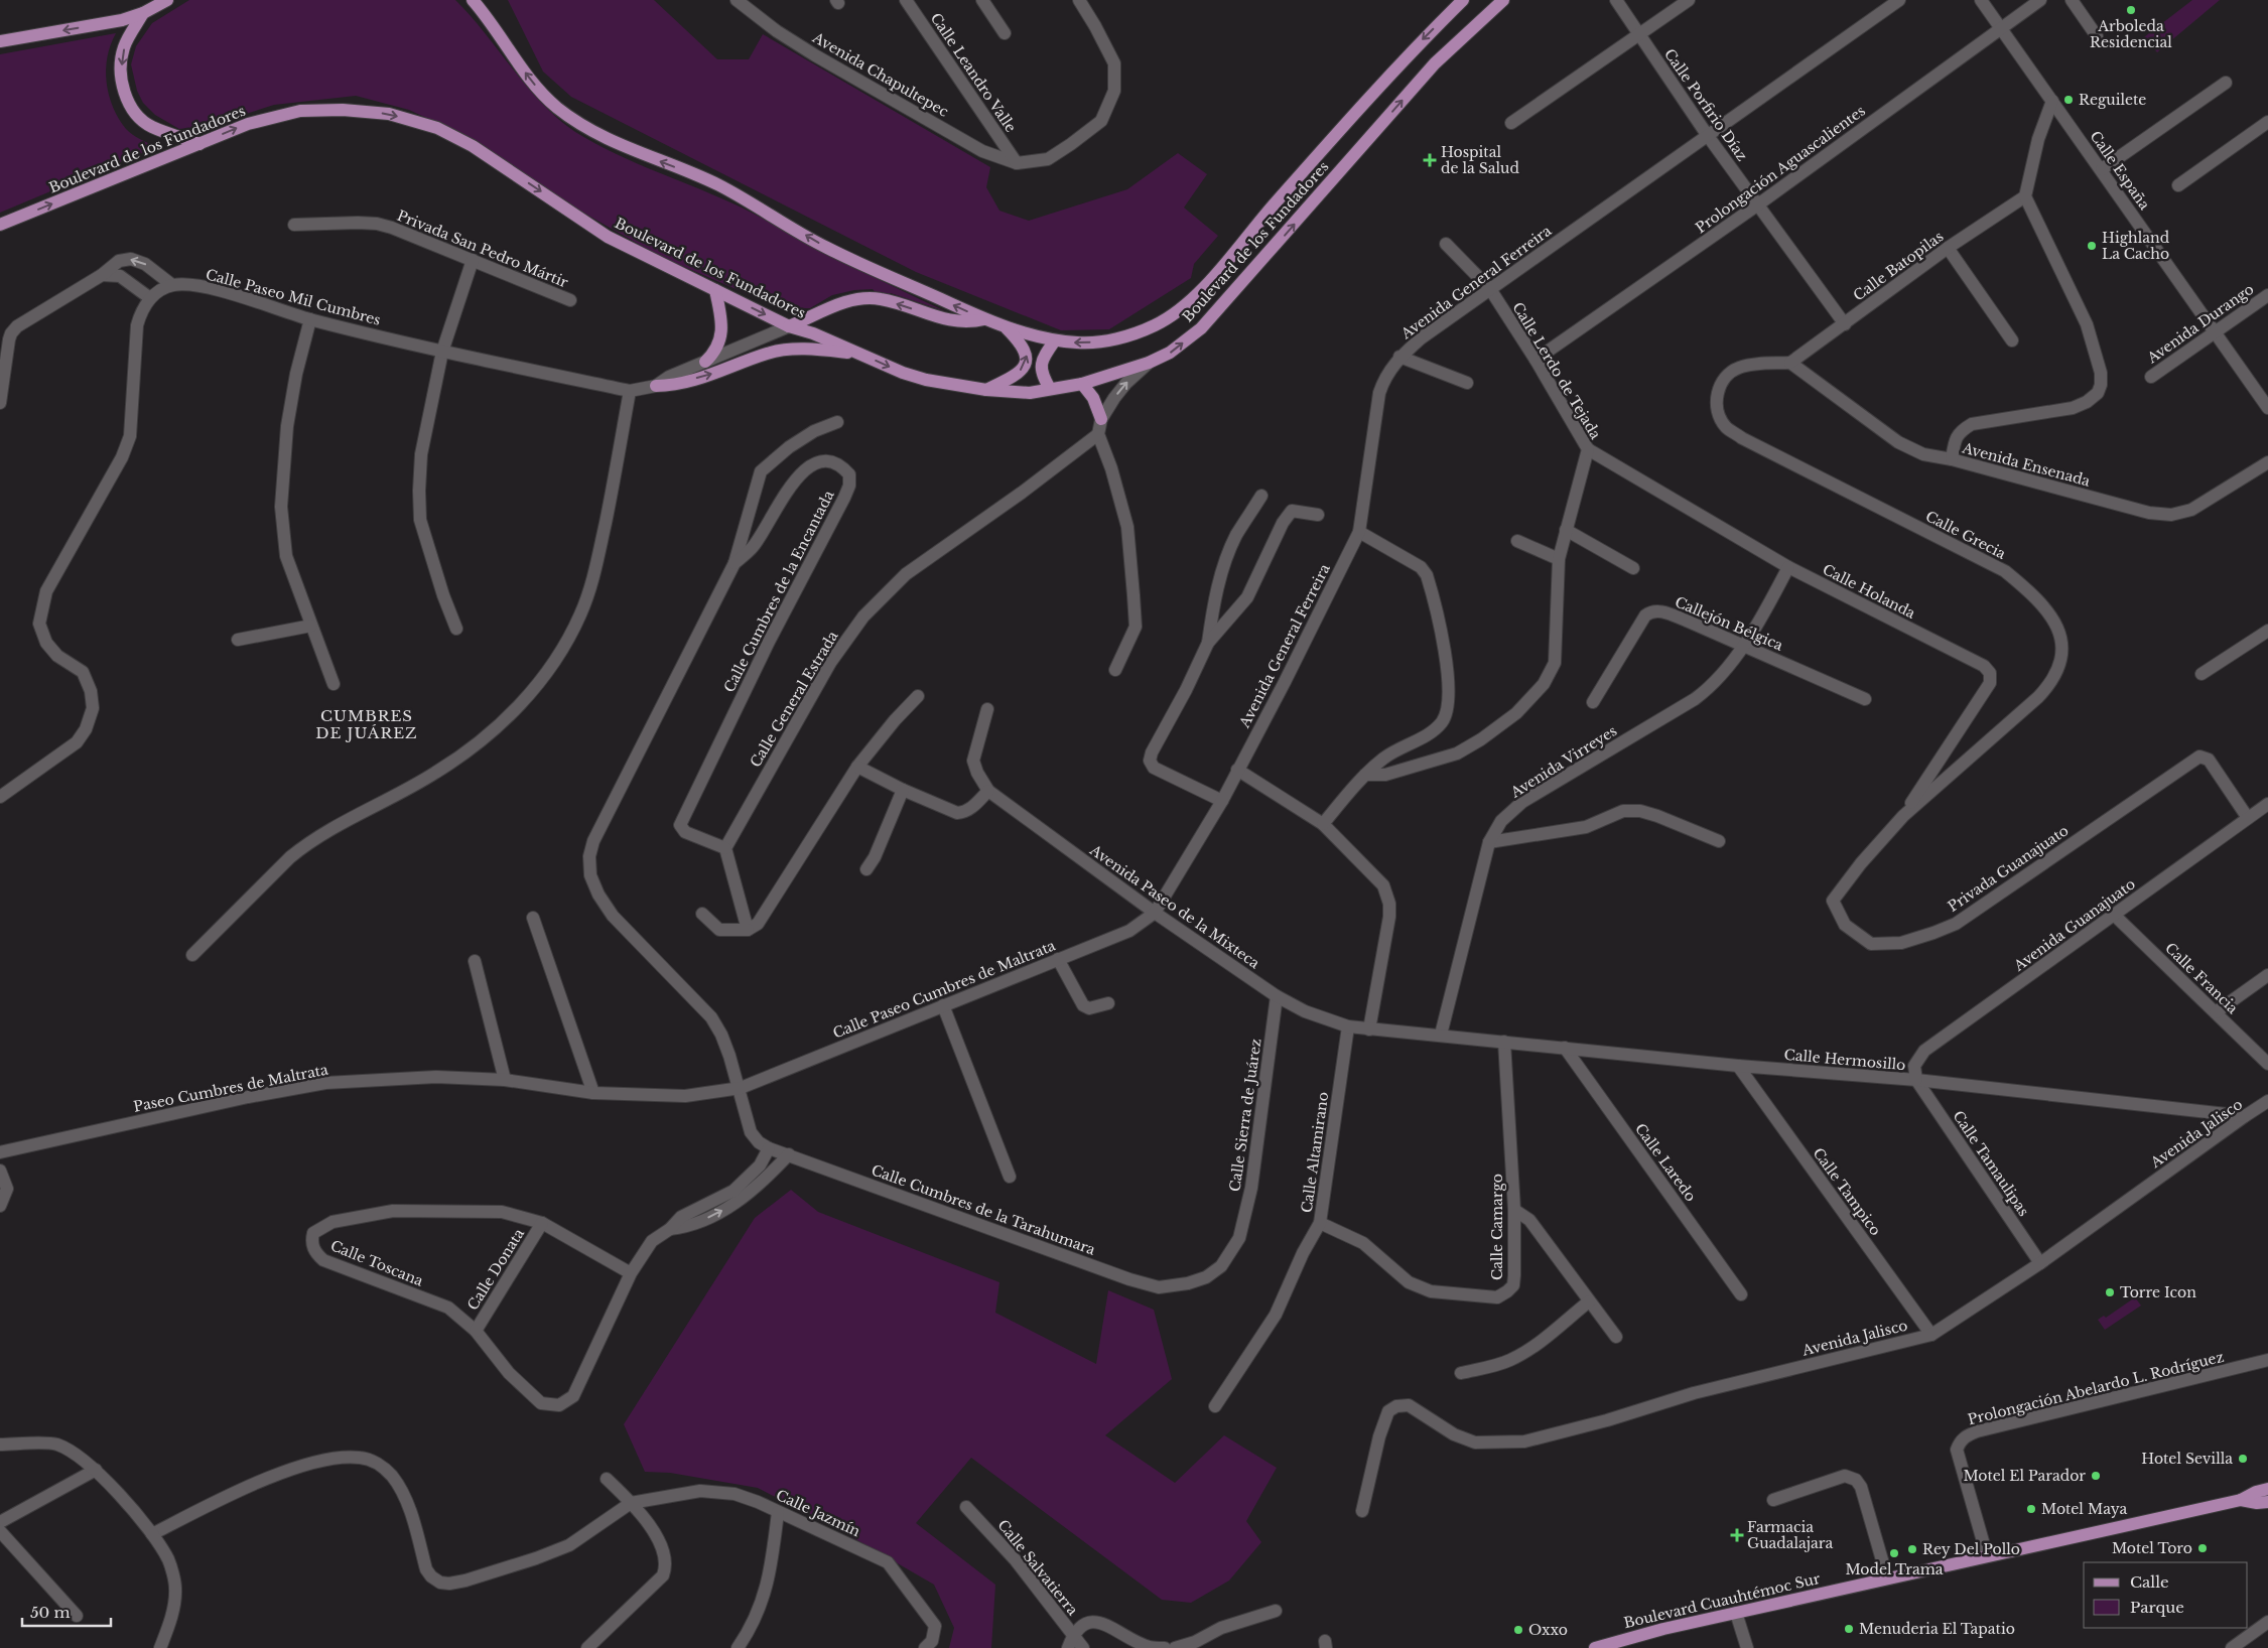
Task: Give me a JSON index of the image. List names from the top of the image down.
{
  "streets": {
    "main road": ["Boulevard de los Fundadores", "Boulevard Cuauhtémoc Sur"],
    "street": [
      "Calle Leandro Valle",
      "Avenida Chapultepec",
      "Calle Porfirio Díaz",
      "Prolongación Aguascalientes",
      "Calle España",
      "Privada San Pedro Mártir",
      "Calle Batopilas",
      "Avenida General Ferreira",
      "Calle Paseo Mil Cumbres",
      "Avenida Durango",
      "Calle Lerdo de Tejada",
      "Avenida Ensenada",
      "Calle Grecia",
      "Calle Cumbres de la Encantada",
      "Calle Holanda",
      "Callejón Bélgica",
      "Calle General Estrada",
      "Avenida Virreyes",
      "Privada Guanajuato",
      "Avenida Paseo de la Mixteca",
      "Avenida Guanajuato",
      "Calle Francia",
      "Calle Paseo Cumbres de Maltrata",
      "Calle Hermosillo",
      "Paseo Cumbres de Maltrata",
      "Calle Sierra de Juárez",
      "Avenida Jalisco",
      "Calle Altamirano",
      "Calle Laredo",
      "Calle Tamaulipas",
      "Calle Tampico",
      "Calle Cumbres de la Tarahumara",
      "Calle Camargo",
      "Calle Toscana",
      "Calle Donata",
      "Prolongación Abelardo L. Rodríguez",
      "Calle Jazmín",
      "Calle Salvatierra"
    ]
  },
  "crossings": [
    ["Calle Leandro Valle", "Avenida Chapultepec"],
    ["Calle Porfirio Díaz", "Prolongación Aguascalientes"],
    ["Calle Porfirio Díaz", "Calle Batopilas"],
    ["Calle Porfirio Díaz", "Avenida General Ferreira"],
    ["Boulevard de los Fundadores", "Calle Paseo Mil Cumbres"],
    ["Prolongación Aguascalientes", "Calle España"],
    ["Prolongación Aguascalientes", "Calle Lerdo de Tejada"],
    ["Calle España", "Avenida Durango"],
    ["Calle Batopilas", "Avenida Ensenada"],
    ["Calle Batopilas", "Calle Grecia"],
    ["Avenida General Ferreira", "Calle Lerdo de Tejada"],
    ["Avenida General Ferreira", "Avenida Paseo de la Mixteca"],
    ["Avenida General Ferreira", "Calle Paseo Cumbres de Maltrata"],
    ["Calle Lerdo de Tejada", "Calle Holanda"],
    ["Avenida Ensenada", "Calle Grecia"],
    ["Calle Grecia", "Calle Holanda"],
    ["Calle Grecia", "Privada Guanajuato"],
    ["Calle Cumbres de la Encantada", "Calle General Estrada"],
    ["Calle Cumbres de la Encantada", "Calle Paseo Cumbres de Maltrata"],
    ["Calle Cumbres de la Encantada", "Paseo Cumbres de Maltrata"],
    ["Calle Cumbres de la Encantada", "Calle Cumbres de la Tarahumara"],
    ["Calle Holanda", "Avenida Virreyes"],
    ["Calle Holanda", "Privada Guanajuato"],
    ["Callejón Bélgica", "Avenida Virreyes"],
    ["Avenida Virreyes", "Avenida Paseo de la Mixteca"],
    ["Avenida Virreyes", "Calle Hermosillo"],
    ["Privada Guanajuato", "Avenida Guanajuato"],
    ["Avenida Paseo de la Mixteca", "Calle Paseo Cumbres de Maltrata"],
    ["Avenida Paseo de la Mixteca", "Calle Hermosillo"],
    ["Avenida Paseo de la Mixteca", "Calle Sierra de Juárez"],
    ["Avenida Paseo de la Mixteca", "Calle Altamirano"],
    ["Avenida Guanajuato", "Calle Francia"],
    ["Avenida Guanajuato", "Calle Hermosillo"],
    ["Avenida Guanajuato", "Calle Tamaulipas"],
    ["Calle Paseo Cumbres de Maltrata", "Paseo Cumbres de Maltrata"],
    ["Calle Paseo Cumbres de Maltrata", "Calle Cumbres de la Tarahumara"],
    ["Calle Hermosillo", "Avenida Jalisco"],
    ["Calle Hermosillo", "Calle Laredo"],
    ["Calle Hermosillo", "Calle Tamaulipas"],
    ["Calle Hermosillo", "Calle Tampico"],
    ["Calle Hermosillo", "Calle Camargo"],
    ["Paseo Cumbres de Maltrata", "Calle Cumbres de la Tarahumara"],
    ["Calle Sierra de Juárez", "Calle Cumbres de la Tarahumara"],
    ["Avenida Jalisco", "Calle Tamaulipas"],
    ["Avenida Jalisco", "Calle Tampico"],
    ["Calle Altamirano", "Calle Camargo"],
    ["Calle Cumbres de la Tarahumara", "Calle Toscana"],
    ["Calle Toscana", "Calle Donata"],
    ["Prolongación Abelardo L. Rodríguez", "Boulevard Cuauhtémoc Sur"]
  ],
  "districts": ["CUMBRES DE JUÁREZ"],
  "places": {
    "other": [
      "Arboleda Residencial",
      "Reguilete",
      "Highland La Cacho",
      "Torre Icon",
      "Hotel Sevilla",
      "Motel El Parador",
      "Motel Maya",
      "Motel Toro",
      "Rey Del Pollo",
      "Model Trama",
      "Menuderia El Tapatio",
      "Oxxo"
    ],
    "health": ["Hospital de la Salud", "Farmacia Guadalajara"]
  },
  "legend": ["Calle", "Parque"],
  "scale_bar": "50 m"
}
